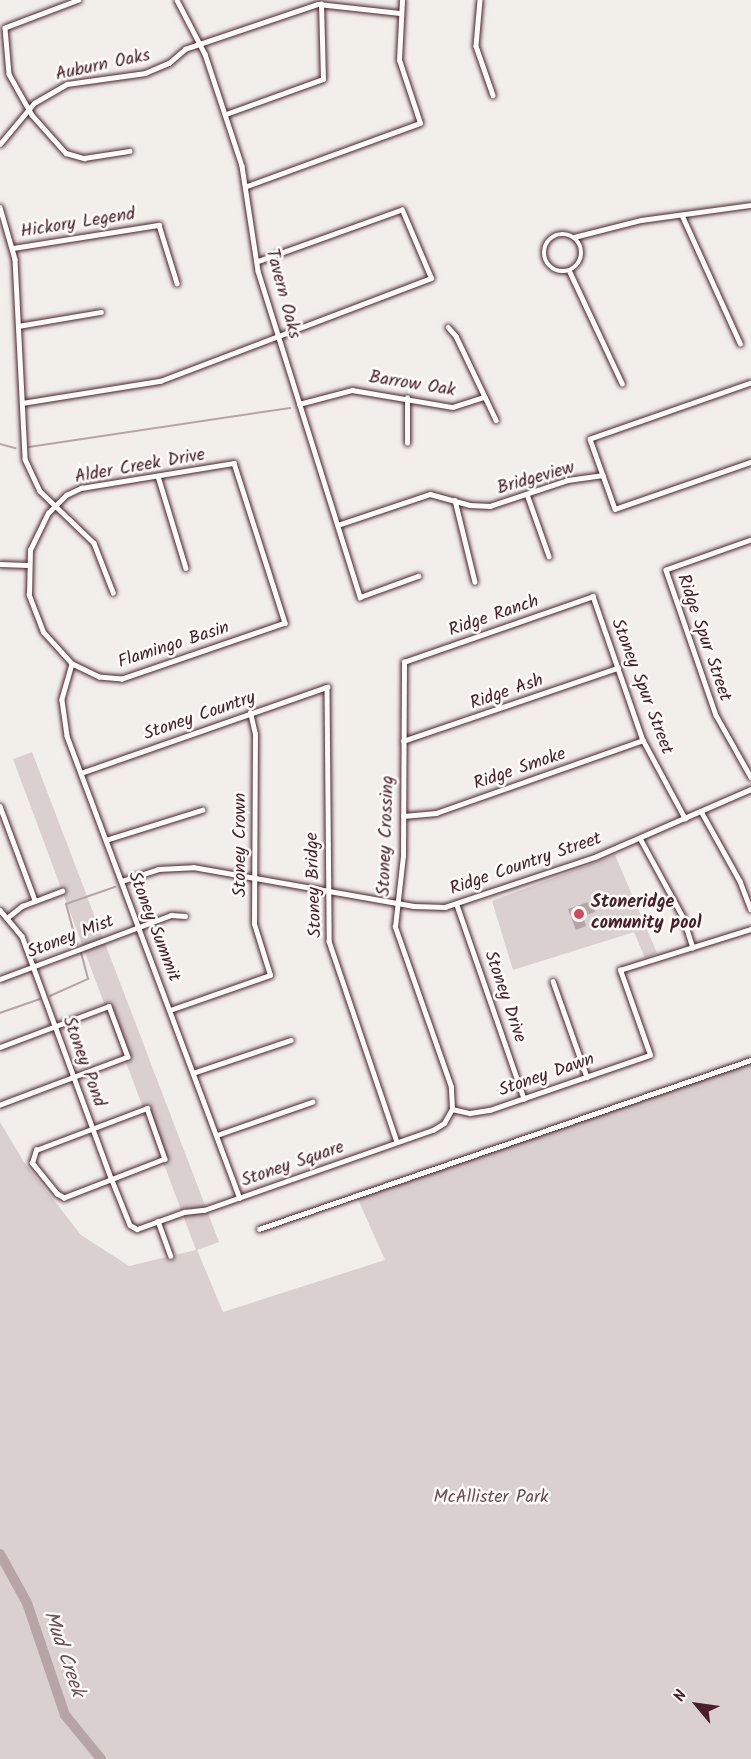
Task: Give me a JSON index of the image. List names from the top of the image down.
{
  "streets": {
    "street": [
      "Auburn Oaks",
      "Hickory Legend",
      "Tavern Oaks",
      "Barrow Oak",
      "Alder Creek Drive",
      "Bridgeview",
      "Ridge Ranch",
      "Ridge Spur Street",
      "Flamingo Basin",
      "Stoney Spur Street",
      "Ridge Ash",
      "Stoney Country",
      "Ridge Smoke",
      "Stoney Crossing",
      "Stoney Crown",
      "Ridge Country Street",
      "Stoney Bridge",
      "Stoney Summit",
      "Stoney Mist",
      "Stoney Drive",
      "Stoney Pond",
      "Stoney Dawn",
      "Stoney Square"
    ]
  },
  "crossings": [
    ["Auburn Oaks", "Tavern Oaks"],
    ["Tavern Oaks", "Barrow Oak"],
    ["Tavern Oaks", "Bridgeview"],
    ["Alder Creek Drive", "Flamingo Basin"],
    ["Alder Creek Drive", "Stoney Summit"],
    ["Ridge Ranch", "Stoney Spur Street"],
    ["Ridge Ranch", "Stoney Crossing"],
    ["Flamingo Basin", "Stoney Summit"],
    ["Stoney Spur Street", "Ridge Ash"],
    ["Stoney Spur Street", "Ridge Smoke"],
    ["Stoney Spur Street", "Ridge Country Street"],
    ["Ridge Ash", "Stoney Crossing"],
    ["Stoney Country", "Stoney Crown"],
    ["Stoney Country", "Stoney Bridge"],
    ["Stoney Country", "Stoney Summit"],
    ["Ridge Smoke", "Stoney Crossing"],
    ["Stoney Crossing", "Ridge Country Street"],
    ["Stoney Crossing", "Stoney Dawn"],
    ["Stoney Crossing", "Stoney Square"],
    ["Stoney Crown", "Ridge Country Street"],
    ["Stoney Crown", "Stoney Summit"],
    ["Ridge Country Street", "Stoney Bridge"],
    ["Ridge Country Street", "Stoney Summit"],
    ["Ridge Country Street", "Stoney Drive"],
    ["Stoney Bridge", "Stoney Square"],
    ["Stoney Summit", "Stoney Mist"],
    ["Stoney Summit", "Stoney Square"],
    ["Stoney Mist", "Stoney Pond"],
    ["Stoney Drive", "Stoney Dawn"],
    ["Stoney Pond", "Stoney Square"],
    ["Stoney Dawn", "Stoney Square"]
  ],
  "water": ["Mud Creek"],
  "parks": ["McAllister Park"],
  "places": ["Stoneridge comunity pool"],
  "north": "top left"
}
